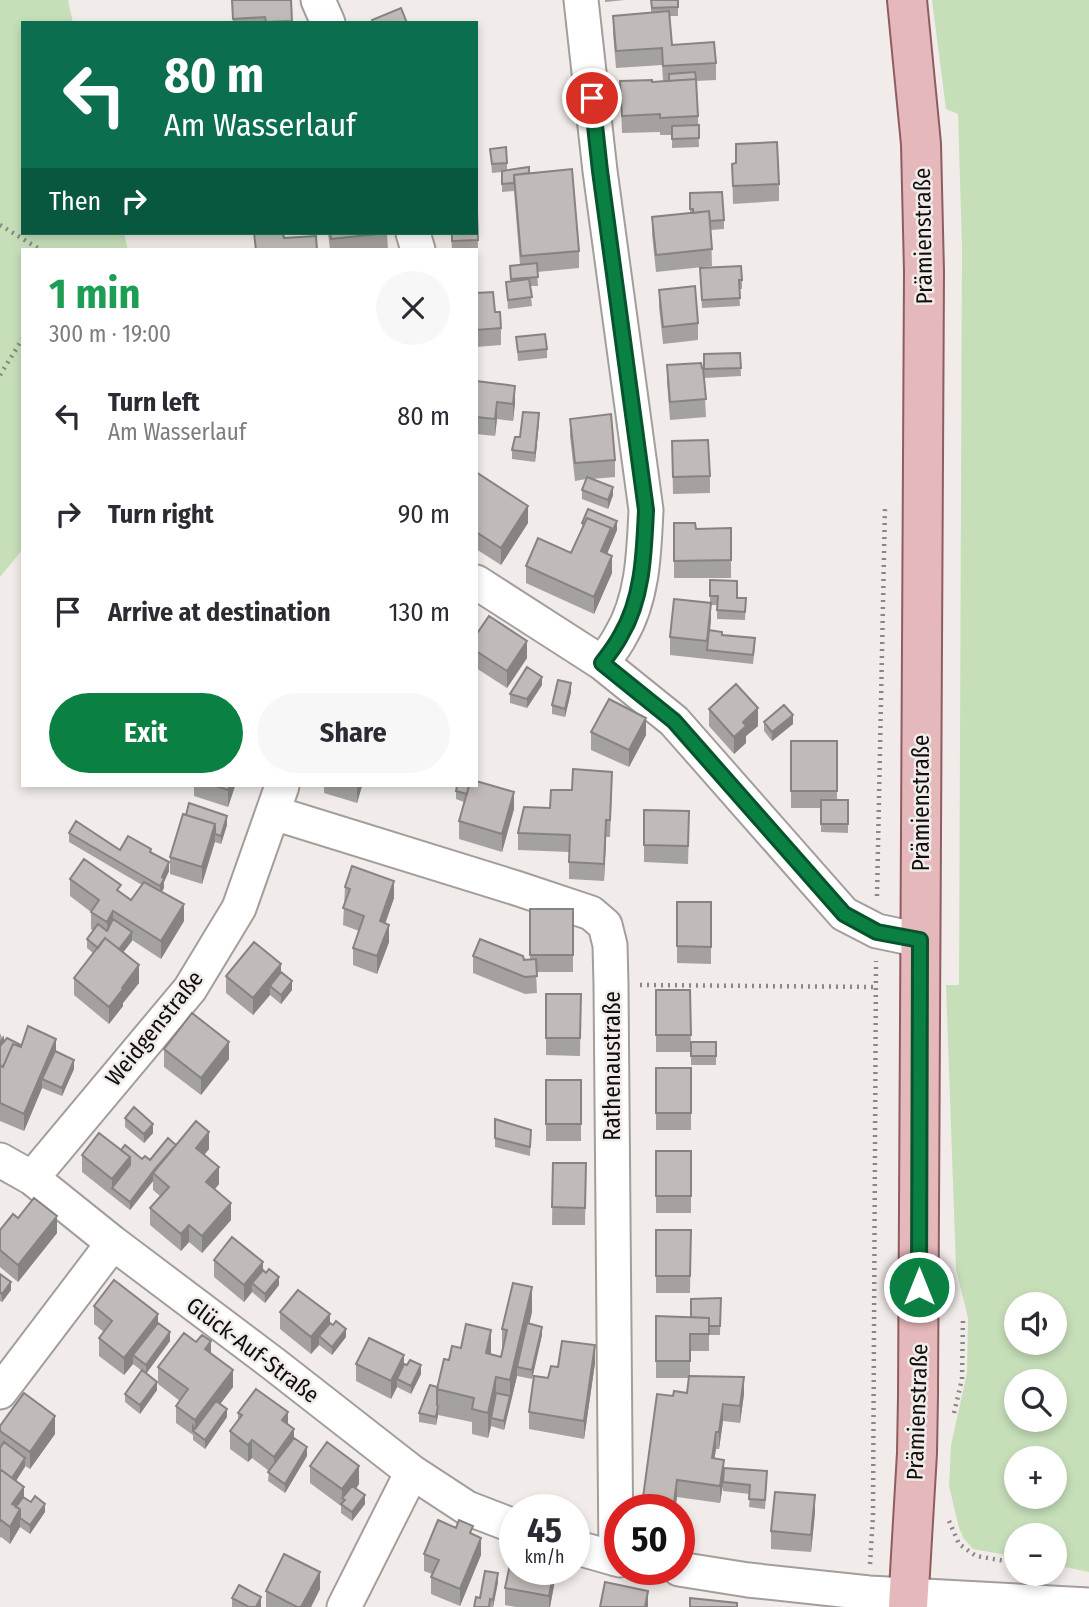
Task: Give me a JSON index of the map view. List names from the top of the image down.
{
  "streets": {
    "main road": ["Prämienstraße"],
    "street": ["Weidgenstraße", "Rathenaustraße", "Glück-Auf-Straße"]
  },
  "crossings": [
    ["Weidgenstraße", "Rathenaustraße"],
    ["Weidgenstraße", "Glück-Auf-Straße"]
  ],
  "page": {
    "turn": ["80 m", "Am Wasserlauf"],
    "then": "Then",
    "heading": ["1 min", "300 m · 19:00"],
    "list": [
      {
        "name": "Turn left",
        "note": "Am Wasserlauf",
        "value": "80 m"
      },
      {
        "name": "Turn right",
        "value": "90 m"
      },
      {
        "name": "Arrive at destination",
        "value": "130 m"
      }
    ],
    "buttons": ["Exit", "Share"],
    "map_buttons": ["+", "−"],
    "speed": "45 km/h",
    "limit": "50"
  }
}
